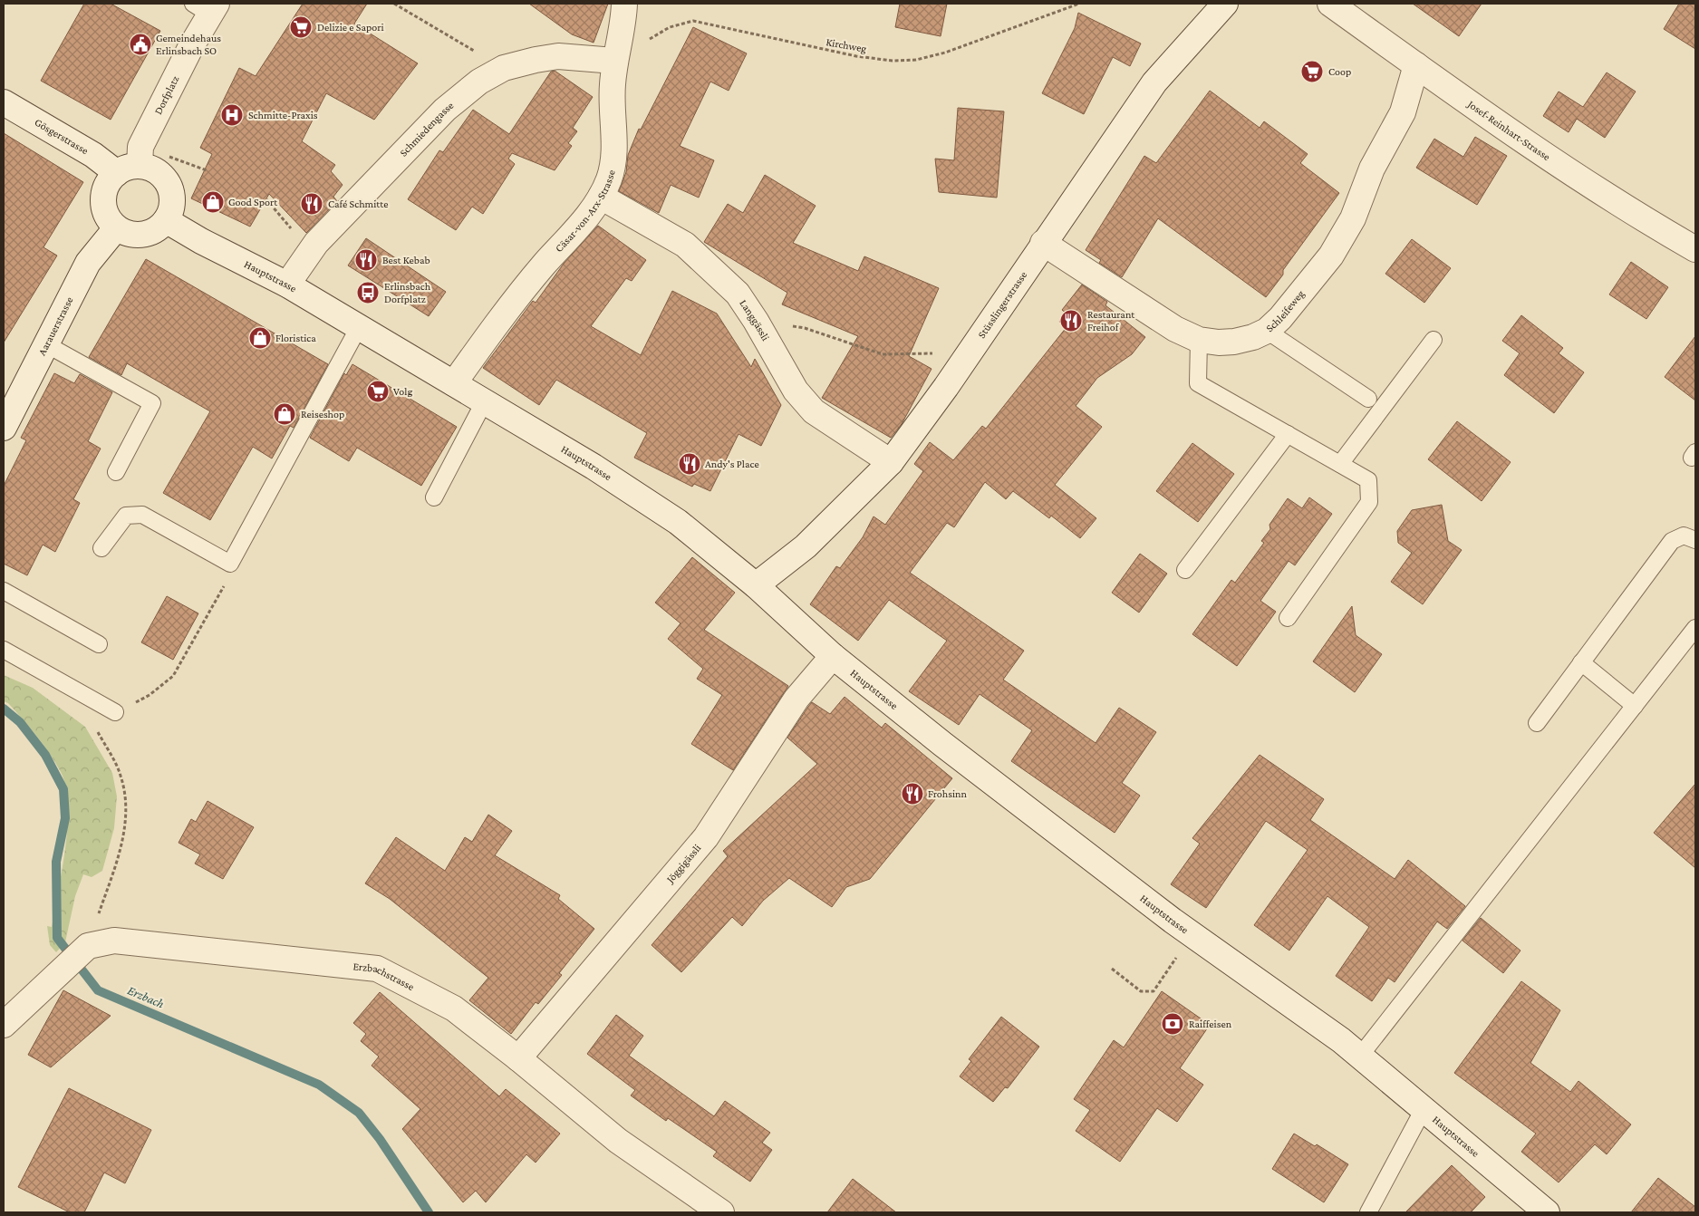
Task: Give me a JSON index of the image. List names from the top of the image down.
{
  "streets": {
    "street": [
      "Dorfplatz",
      "Schmiedengasse",
      "Josef-Reinhart-Strasse",
      "Gösgerstrasse",
      "Cäsar-von-Arx-Strasse",
      "Hauptstrasse",
      "Stüsslingerstrasse",
      "Schleifeweg",
      "Langgässli",
      "Aarauerstrasse",
      "Jöggigässli",
      "Erzbachstrasse"
    ],
    "path": ["Kirchweg"]
  },
  "crossings": [
    ["Kirchweg", "Schmiedengasse"],
    ["Kirchweg", "Cäsar-von-Arx-Strasse"],
    ["Dorfplatz", "Gösgerstrasse"],
    ["Dorfplatz", "Hauptstrasse"],
    ["Dorfplatz", "Aarauerstrasse"],
    ["Schmiedengasse", "Cäsar-von-Arx-Strasse"],
    ["Schmiedengasse", "Hauptstrasse"],
    ["Josef-Reinhart-Strasse", "Schleifeweg"],
    ["Gösgerstrasse", "Hauptstrasse"],
    ["Gösgerstrasse", "Aarauerstrasse"],
    ["Cäsar-von-Arx-Strasse", "Hauptstrasse"],
    ["Cäsar-von-Arx-Strasse", "Langgässli"],
    ["Hauptstrasse", "Stüsslingerstrasse"],
    ["Hauptstrasse", "Aarauerstrasse"],
    ["Hauptstrasse", "Jöggigässli"],
    ["Stüsslingerstrasse", "Schleifeweg"],
    ["Stüsslingerstrasse", "Langgässli"],
    ["Jöggigässli", "Erzbachstrasse"]
  ],
  "water": ["Erzbach"],
  "places": {
    "supermarket": ["Delizie e Sapori", "Coop", "Volg"],
    "public building": ["Gemeindehaus Erlinsbach SO"],
    "hospital": ["Schmitte-Praxis"],
    "shop": ["Good Sport", "Floristica", "Reiseshop"],
    "restaurant": [
      "Café Schmitte",
      "Best Kebab",
      "Restaurant Freihof",
      "Andy's Place",
      "Frohsinn"
    ],
    "bus stop": ["Erlinsbach Dorfplatz"],
    "bank": ["Raiffeisen"]
  }
}
